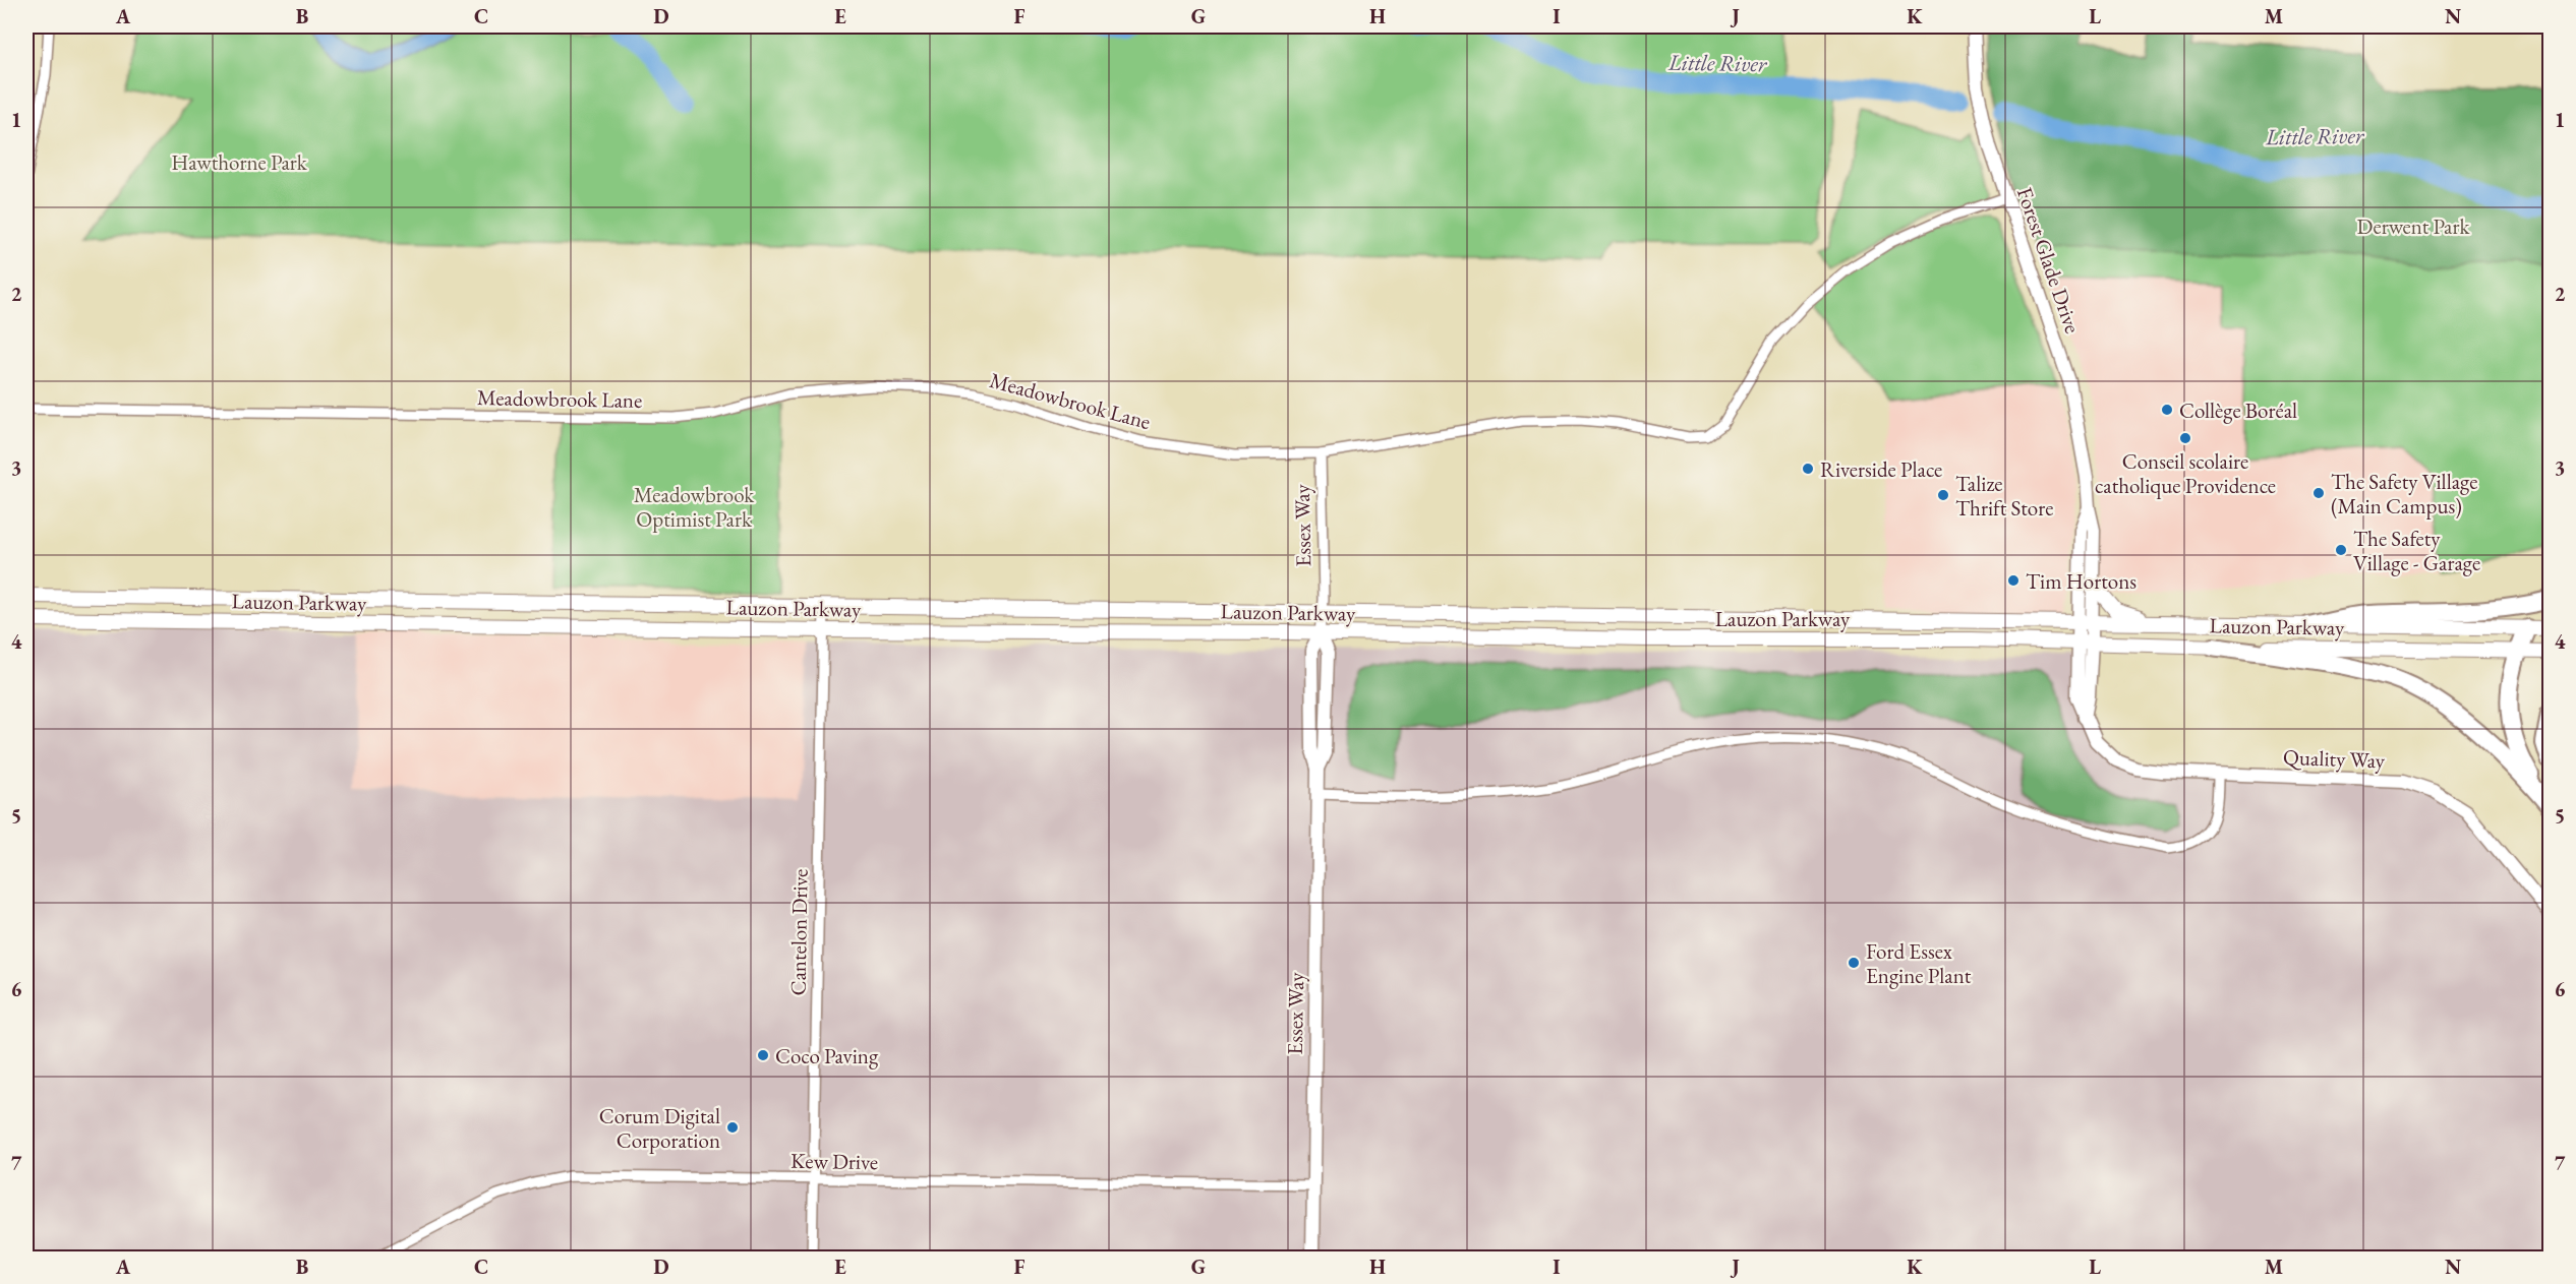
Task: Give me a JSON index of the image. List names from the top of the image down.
{
  "streets": {
    "main road": ["Lauzon Parkway"],
    "street": [
      "Forest Glade Drive",
      "Meadowbrook Lane",
      "Essex Way",
      "Quality Way",
      "Cantelon Drive",
      "Kew Drive"
    ]
  },
  "crossings": [
    ["Forest Glade Drive", "Meadowbrook Lane"],
    ["Forest Glade Drive", "Lauzon Parkway"],
    ["Forest Glade Drive", "Quality Way"],
    ["Meadowbrook Lane", "Essex Way"],
    ["Essex Way", "Lauzon Parkway"],
    ["Essex Way", "Kew Drive"],
    ["Lauzon Parkway", "Quality Way"],
    ["Lauzon Parkway", "Cantelon Drive"],
    ["Cantelon Drive", "Kew Drive"]
  ],
  "water": ["Little River"],
  "parks": ["Hawthorne Park", "Derwent Park", "Meadowbrook Optimist Park"],
  "places": [
    "Collège Boréal",
    "Conseil scolaire catholique Providence",
    "Riverside Place",
    "The Safety Village (Main Campus)",
    "Talize Thrift Store",
    "The Safety Village - Garage",
    "Tim Hortons",
    "Ford Essex Engine Plant",
    "Coco Paving",
    "Corum Digital Corporation"
  ],
  "grid": {
    "columns": [
      "A",
      "B",
      "C",
      "D",
      "E",
      "F",
      "G",
      "H",
      "I",
      "J",
      "K",
      "L",
      "M",
      "N"
    ],
    "rows": [
      "1",
      "2",
      "3",
      "4",
      "5",
      "6",
      "7"
    ]
  }
}
